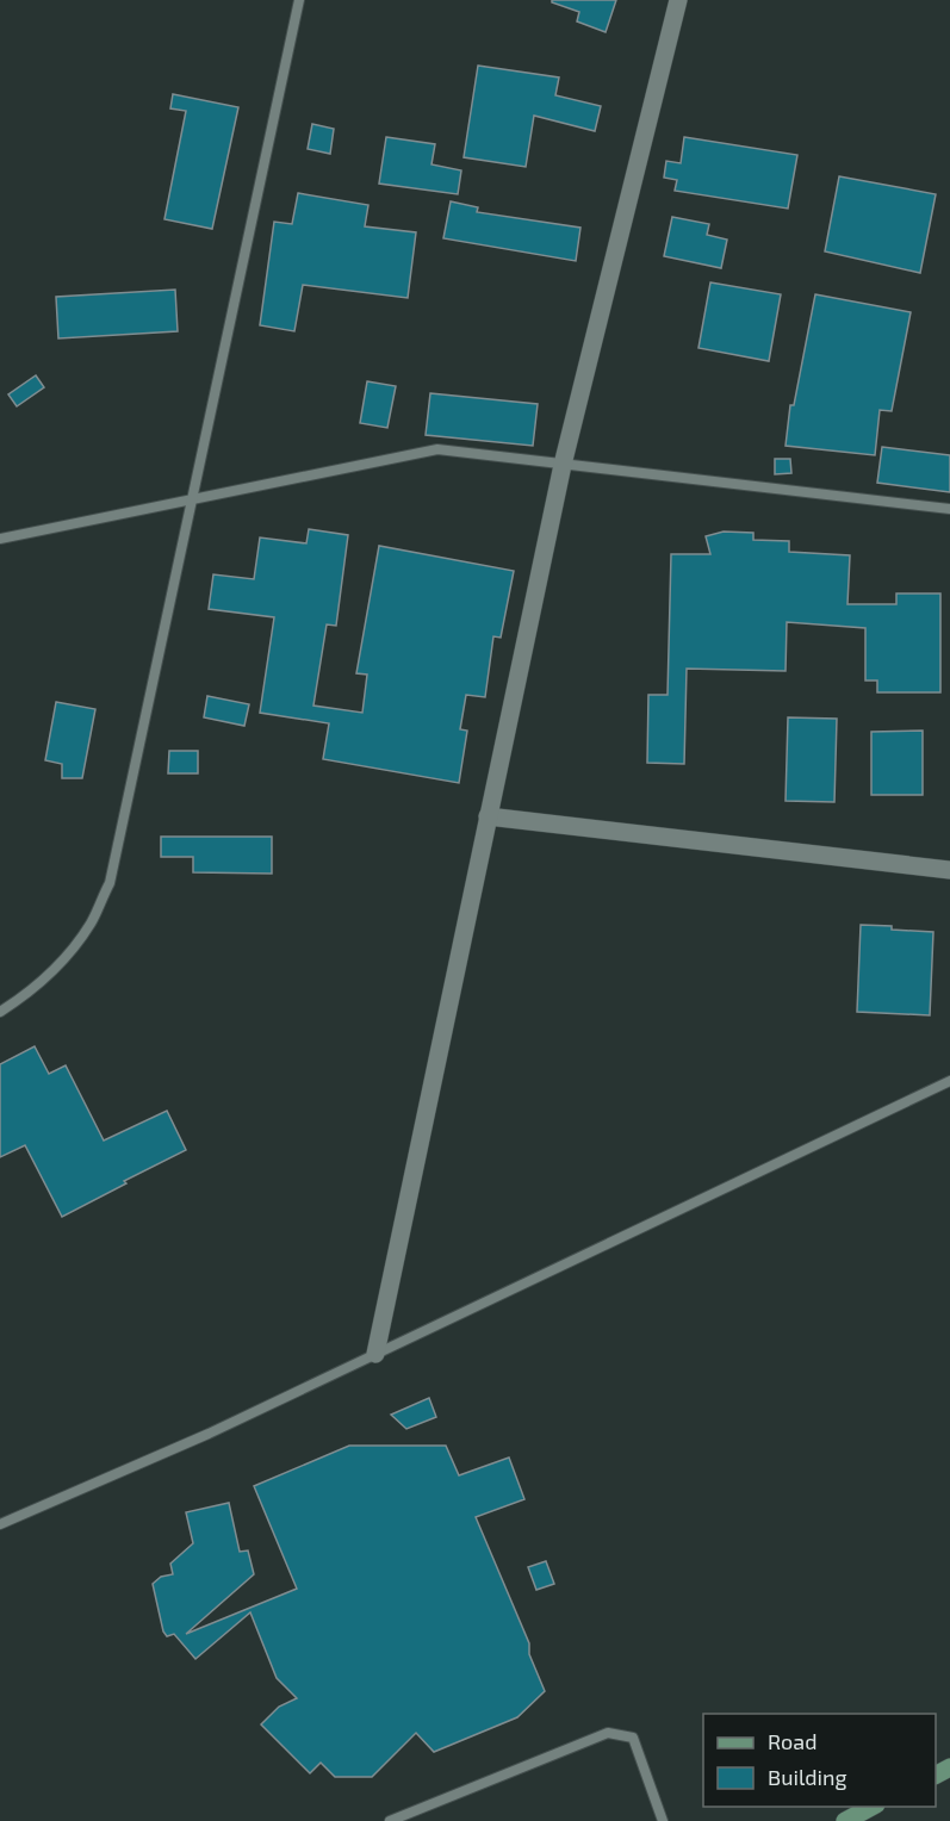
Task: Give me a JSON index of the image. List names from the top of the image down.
{
  "legend": ["Road", "Building"]
}
